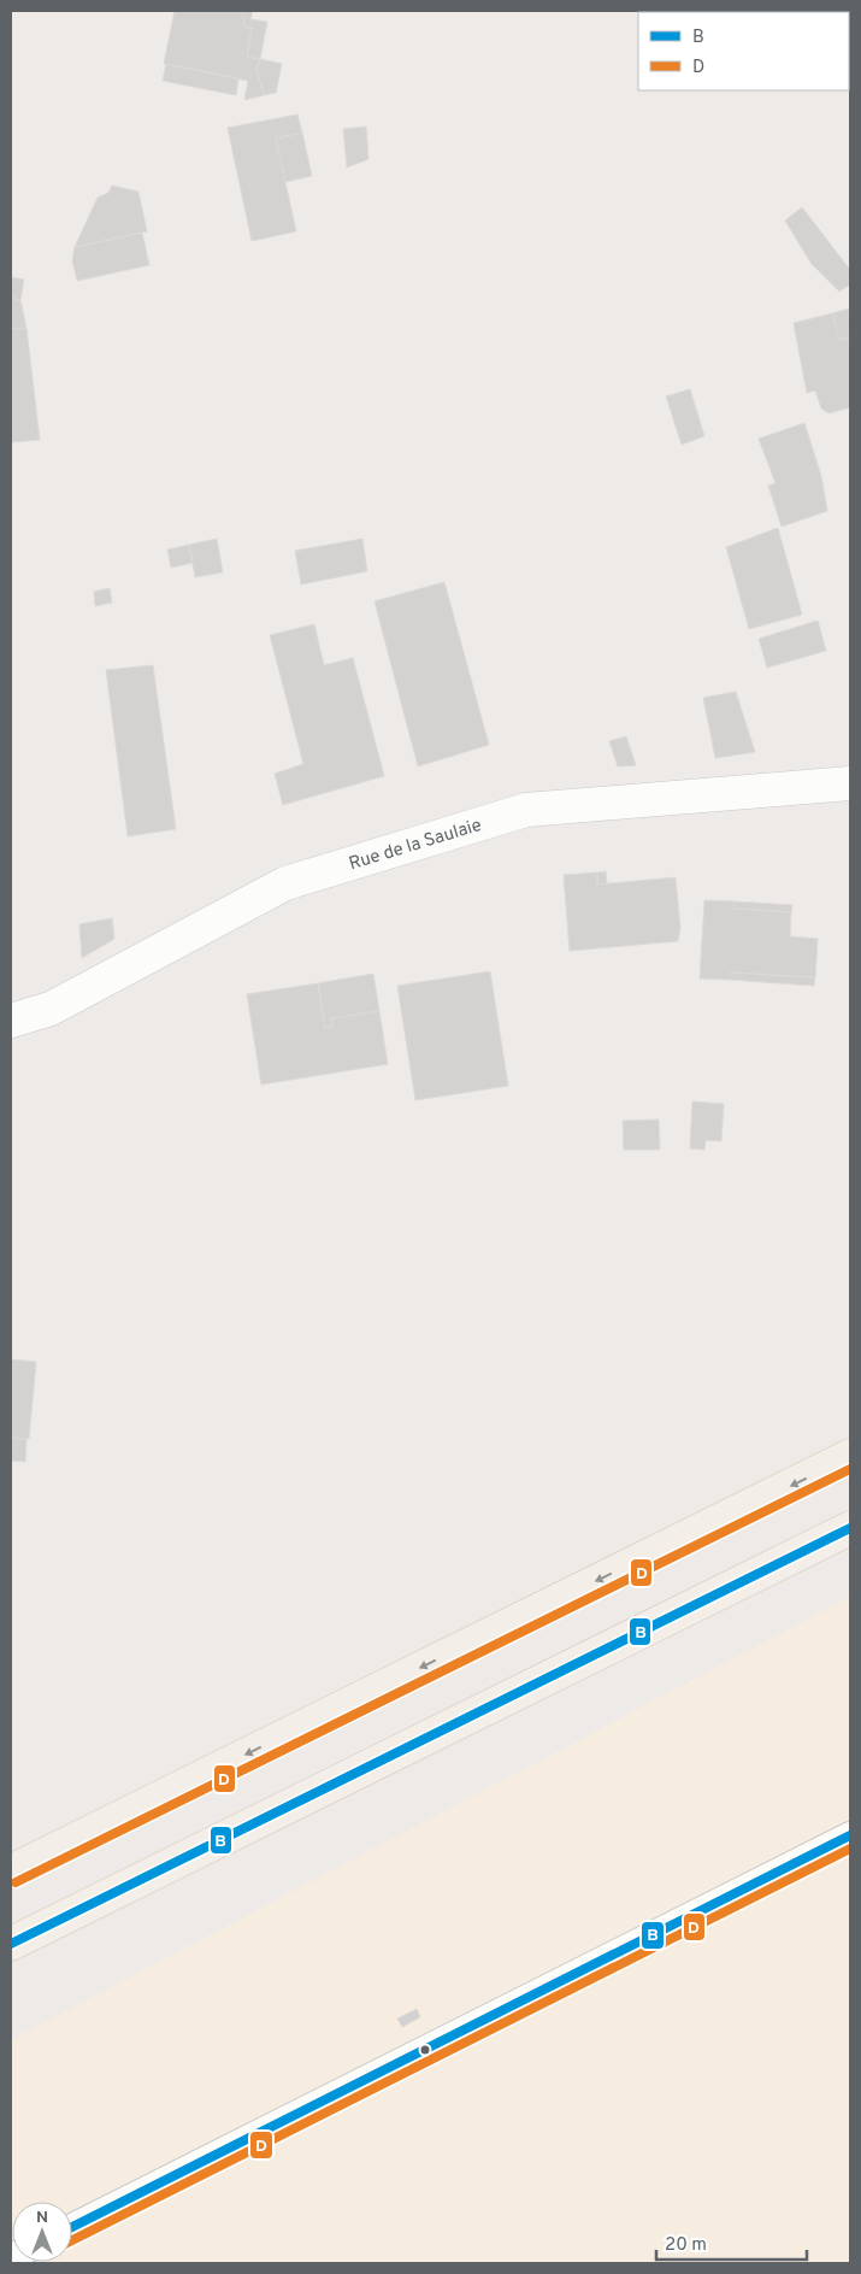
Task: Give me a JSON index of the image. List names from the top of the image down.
{
  "streets": {
    "street": ["Rue de la Saulaie"]
  },
  "lines": ["transit line D", "transit line B"],
  "legend": ["B", "D"],
  "scale_bar": "20 m",
  "north": "top"
}
